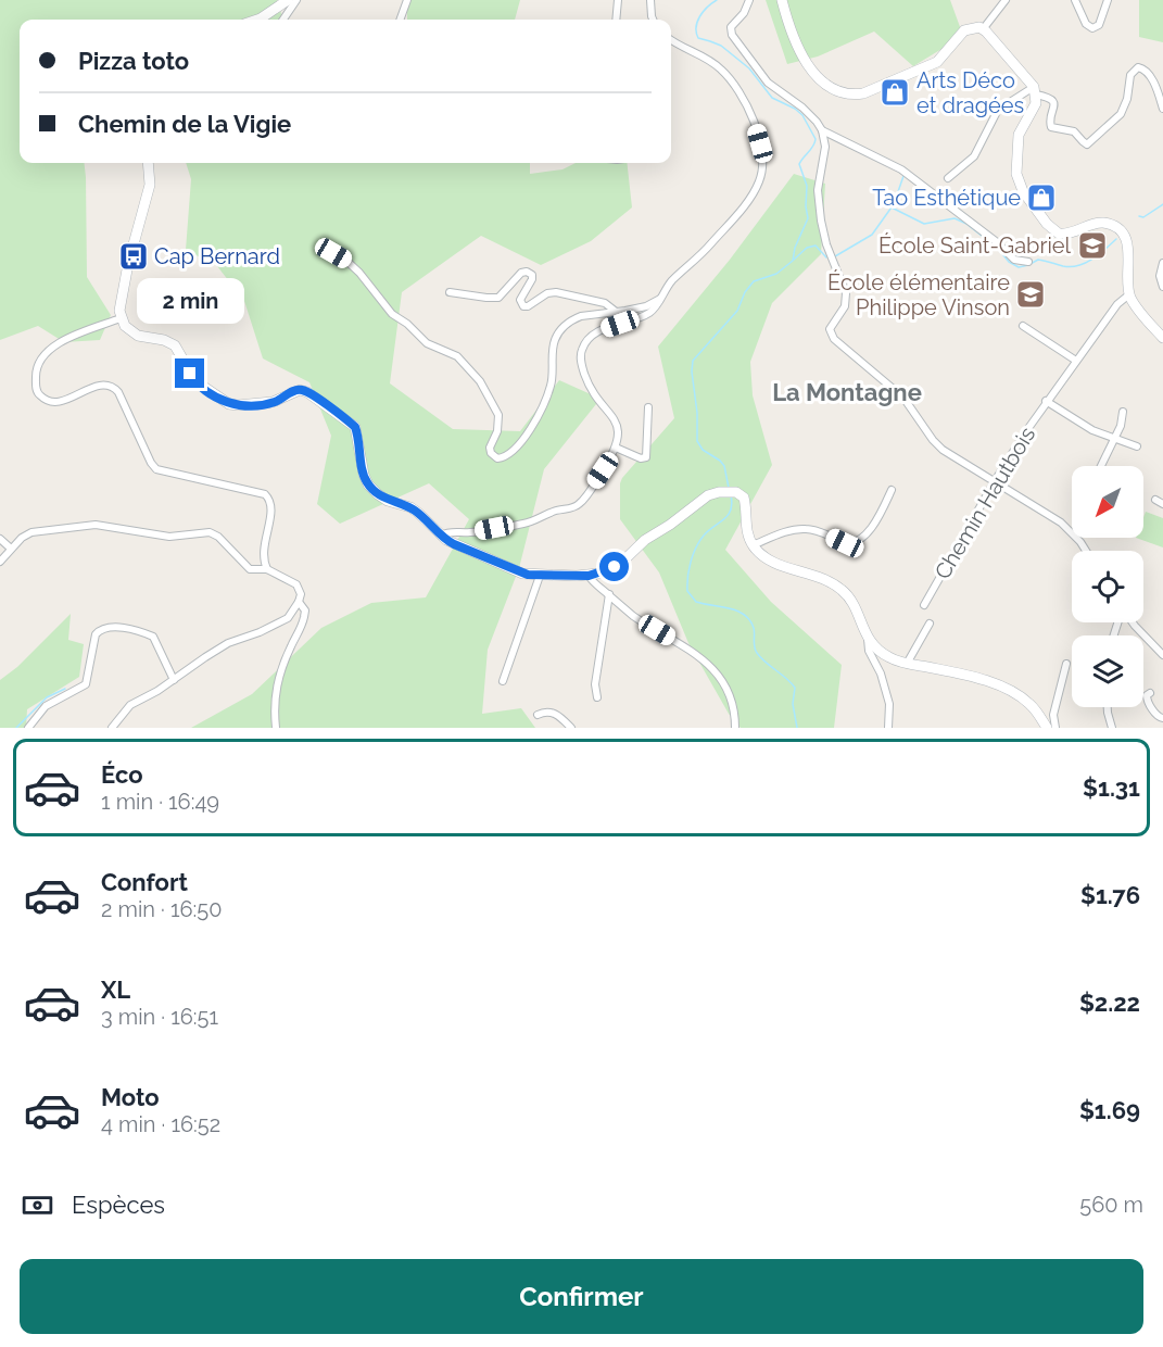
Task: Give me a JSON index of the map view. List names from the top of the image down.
{
  "streets": {
    "street": ["Chemin Hautbois"]
  },
  "districts": ["La Montagne"],
  "places": {
    "shop": ["Arts Déco et dragées", "Tao Esthétique"],
    "school or university": ["École Saint-Gabriel", "École élémentaire Philippe Vinson"],
    "bus stop": ["Cap Bernard"]
  },
  "north": "bottom left",
  "page": {
    "banner": ["Pizza toto", "Chemin de la Vigie"],
    "bubble": "2 min",
    "list": [
      {
        "name": "Éco",
        "note": "1 min · 16:49",
        "value": "$1.31"
      },
      {
        "name": "Confort",
        "note": "2 min · 16:50",
        "value": "$1.76"
      },
      {
        "name": "XL",
        "note": "3 min · 16:51",
        "value": "$2.22"
      },
      {
        "name": "Moto",
        "note": "4 min · 16:52",
        "value": "$1.69"
      }
    ],
    "pay": ["Espèces", "560 m"],
    "buttons": "Confirmer"
  }
}
